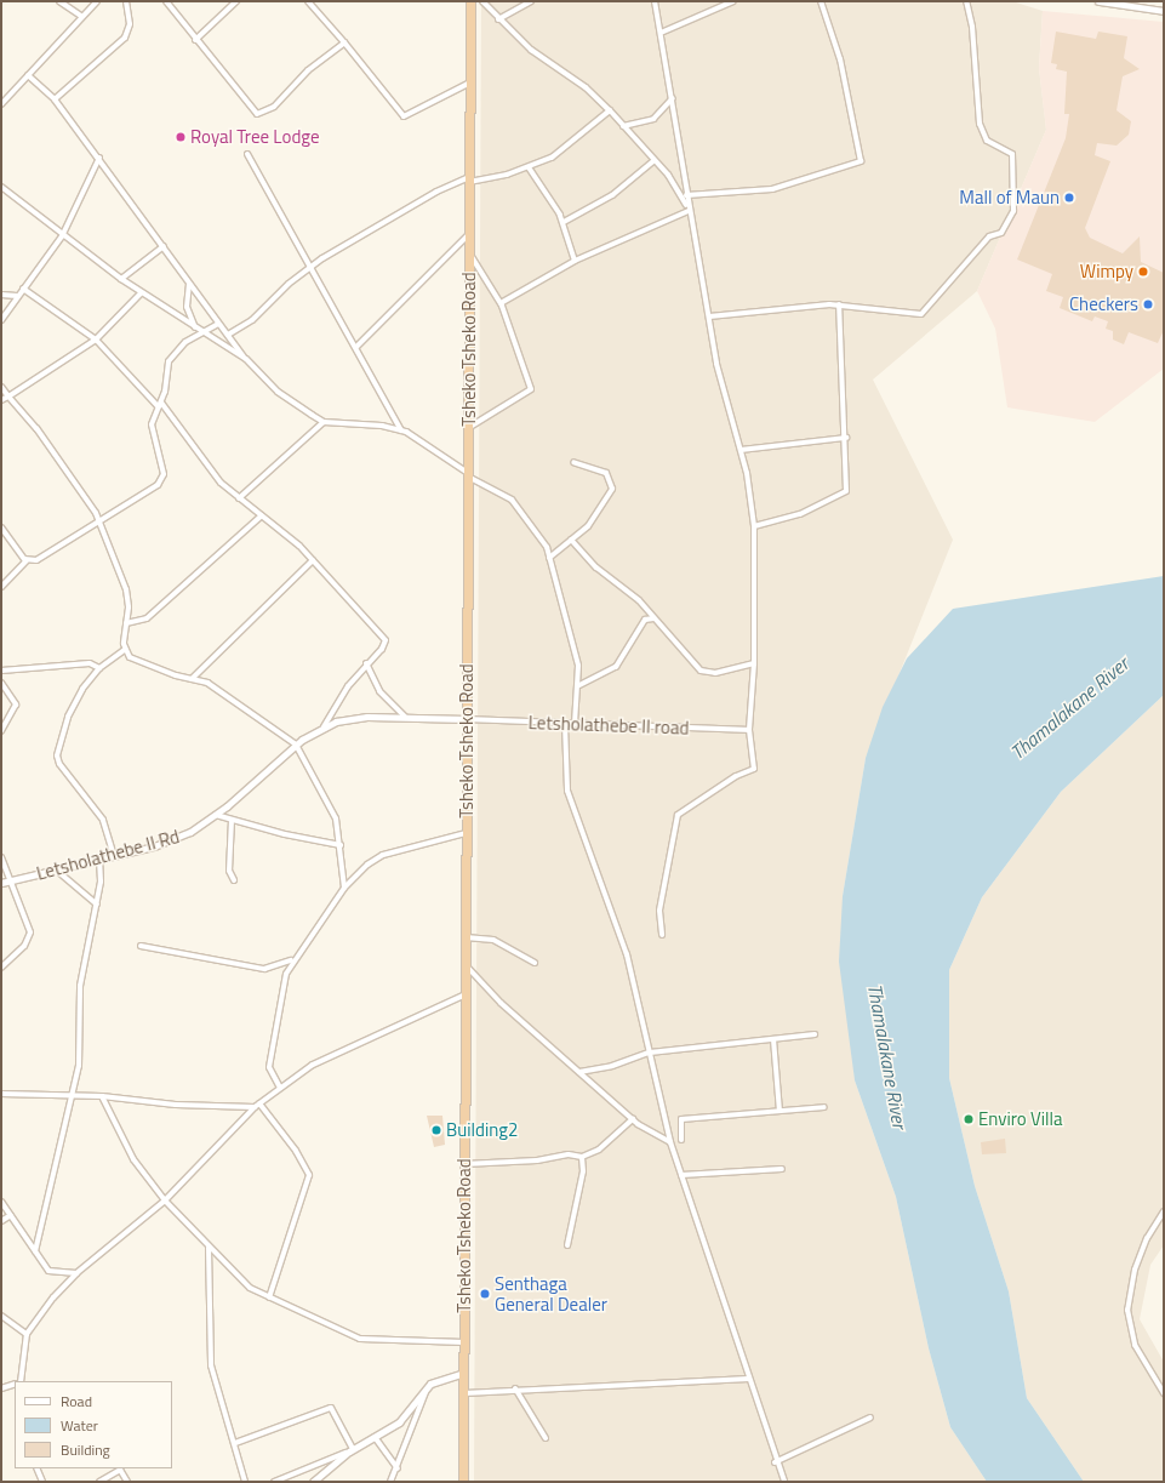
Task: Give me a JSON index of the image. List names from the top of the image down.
{
  "streets": {
    "highway": ["Tsheko Tsheko Road"],
    "street": ["Letsholathebe II road", "Letsholathebe II Rd"]
  },
  "crossings": [
    ["Tsheko Tsheko Road", "Letsholathebe II road"],
    ["Tsheko Tsheko Road", "Letsholathebe II Rd"],
    ["Letsholathebe II road", "Letsholathebe II Rd"]
  ],
  "water": ["Thamalakane River"],
  "places": [
    "Royal Tree Lodge",
    "Mall of Maun",
    "Wimpy",
    "Checkers",
    "Enviro Villa",
    "Building2",
    "Senthaga General Dealer"
  ],
  "legend": ["Road", "Water", "Building"]
}
